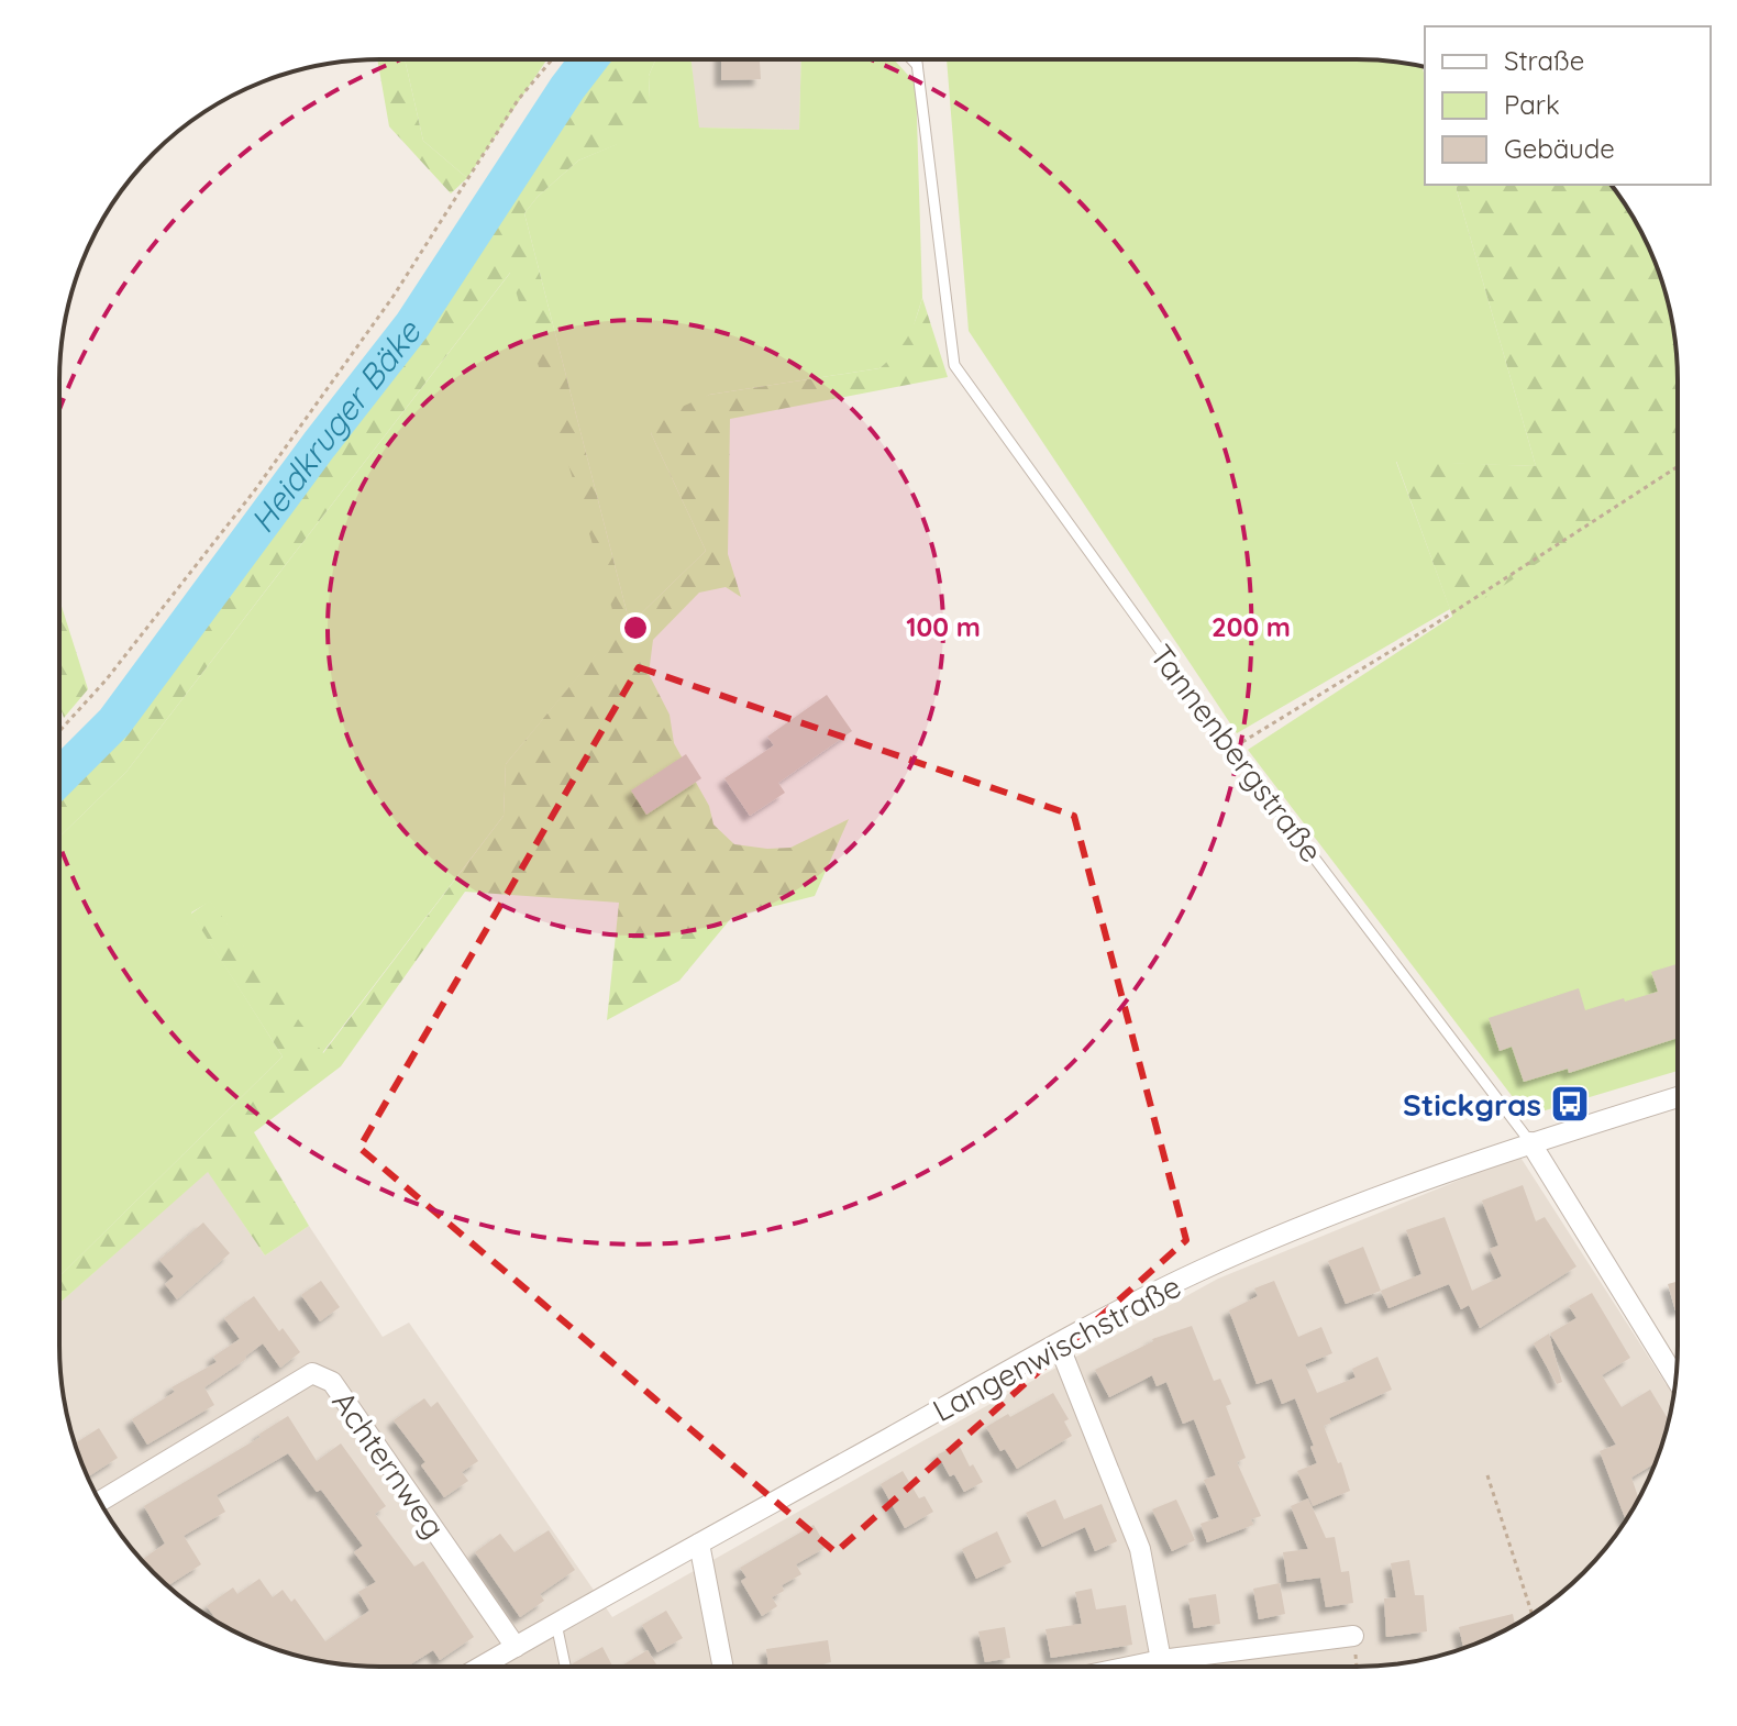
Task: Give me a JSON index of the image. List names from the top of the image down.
{
  "streets": {
    "street": ["Tannenbergstraße", "Langenwischstraße", "Achternweg"]
  },
  "crossings": [
    ["Tannenbergstraße", "Langenwischstraße"],
    ["Langenwischstraße", "Achternweg"]
  ],
  "water": ["Heidkruger Bäke"],
  "places": {
    "bus stop": ["Stickgras"]
  },
  "legend": ["Straße", "Park", "Gebäude"],
  "rings": ["100 m", "200 m"]
}
